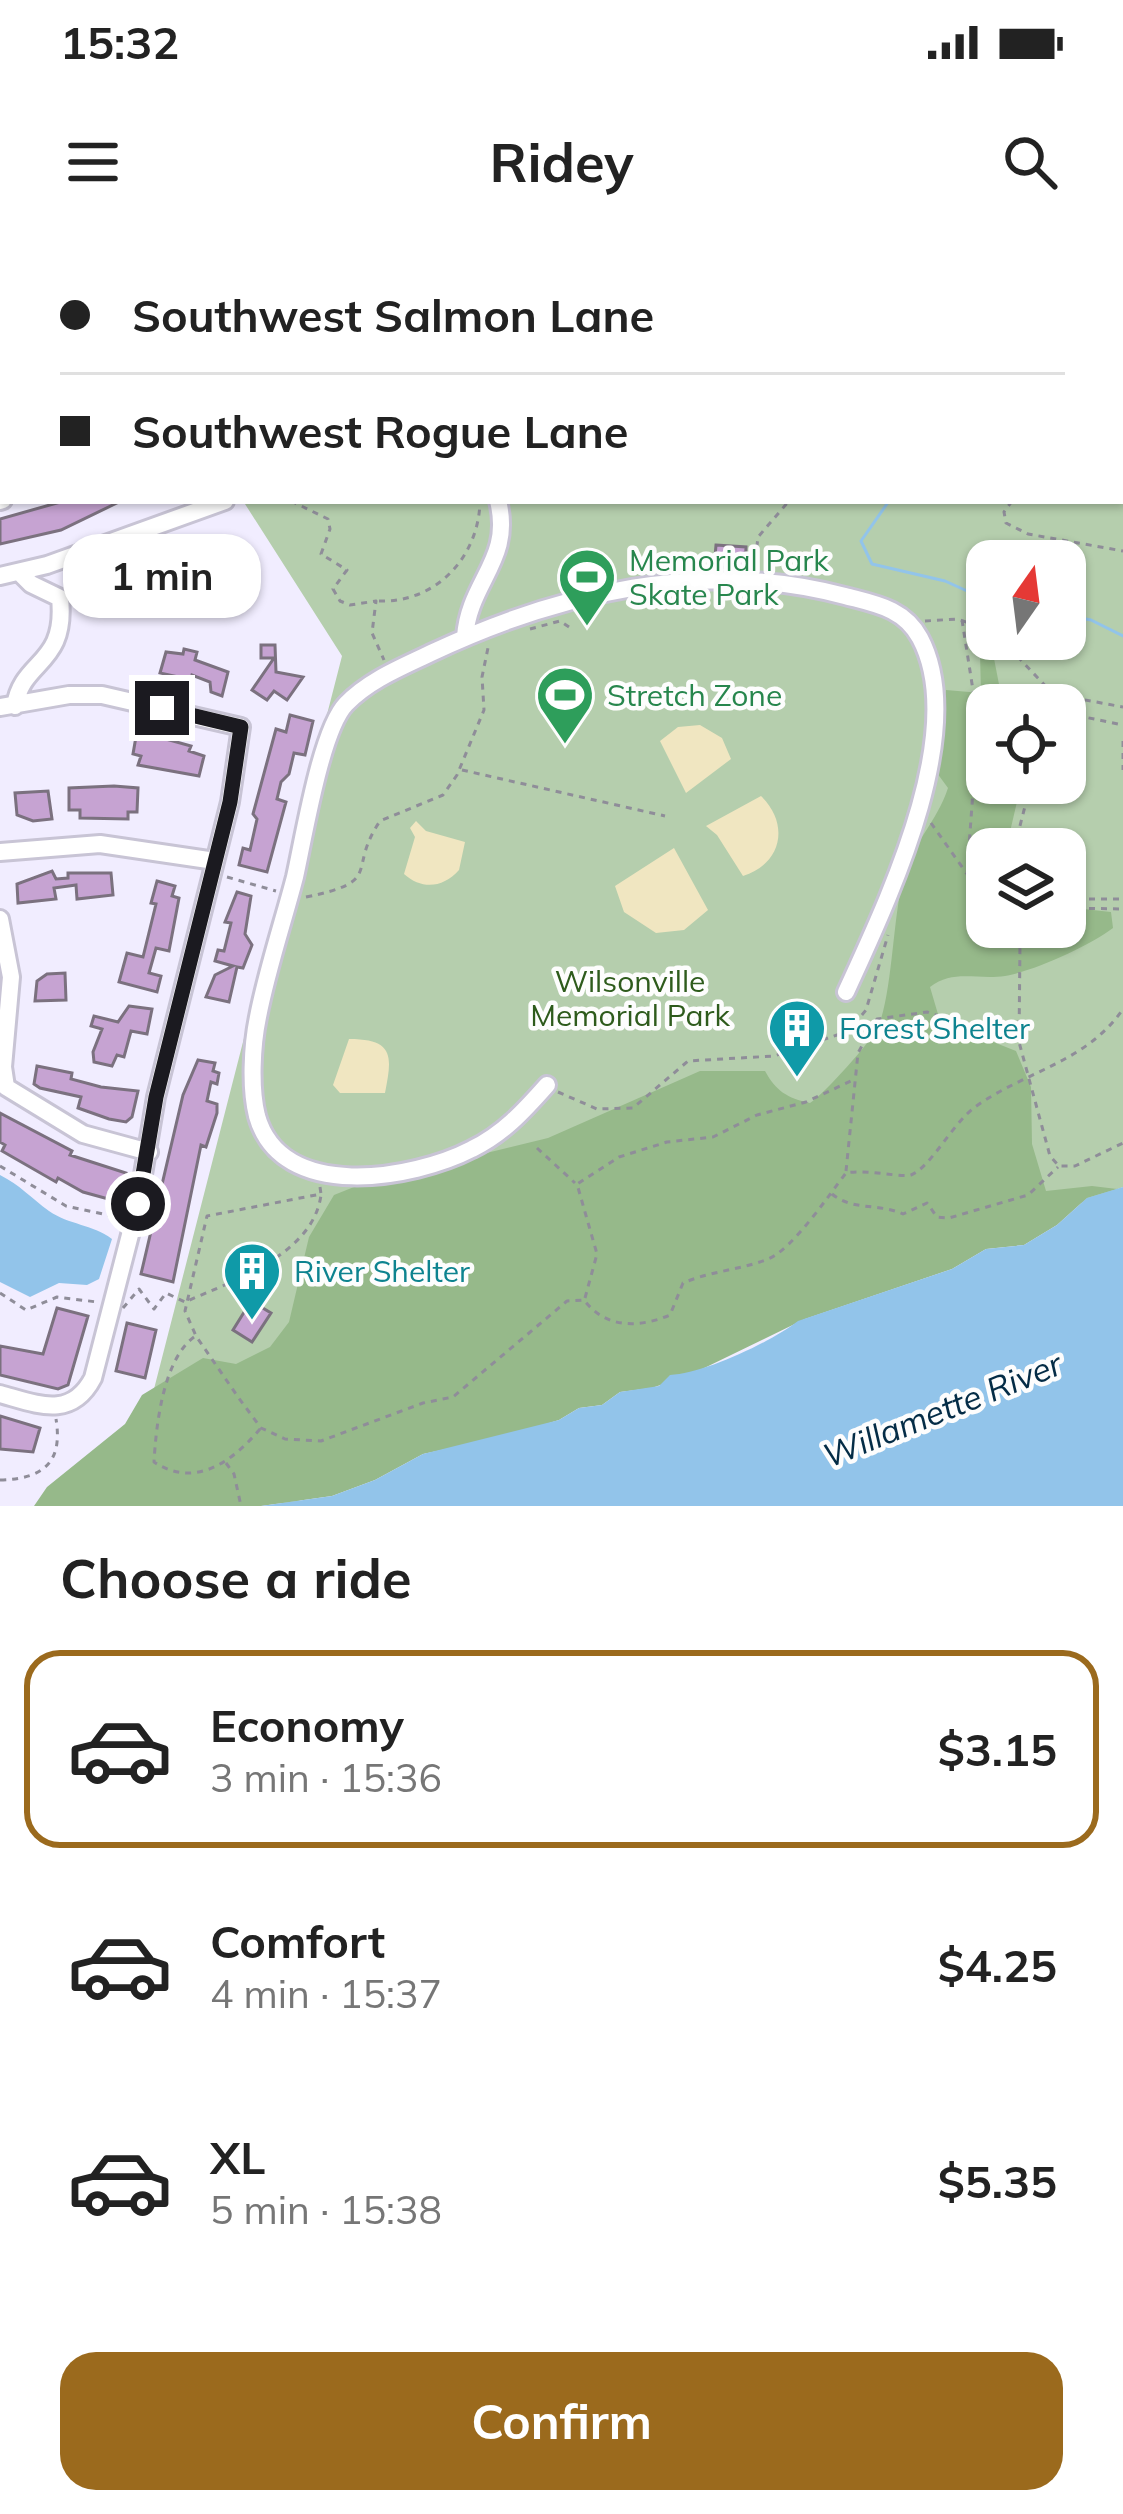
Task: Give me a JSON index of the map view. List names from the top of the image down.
{
  "water": ["Willamette River"],
  "parks": ["Wilsonville Memorial Park"],
  "places": {
    "sports": ["Memorial Park Skate Park", "Stretch Zone"],
    "building": ["Forest Shelter", "River Shelter"]
  },
  "north": "top",
  "page": {
    "status": "15:32",
    "header": "Ridey",
    "banner": ["Southwest Salmon Lane", "Southwest Rogue Lane"],
    "bubble": "1 min",
    "heading": "Choose a ride",
    "list": [
      {
        "name": "Economy",
        "note": "3 min · 15:36",
        "value": "$3.15"
      },
      {
        "name": "Comfort",
        "note": "4 min · 15:37",
        "value": "$4.25"
      },
      {
        "name": "XL",
        "note": "5 min · 15:38",
        "value": "$5.35"
      }
    ],
    "buttons": "Confirm"
  }
}
